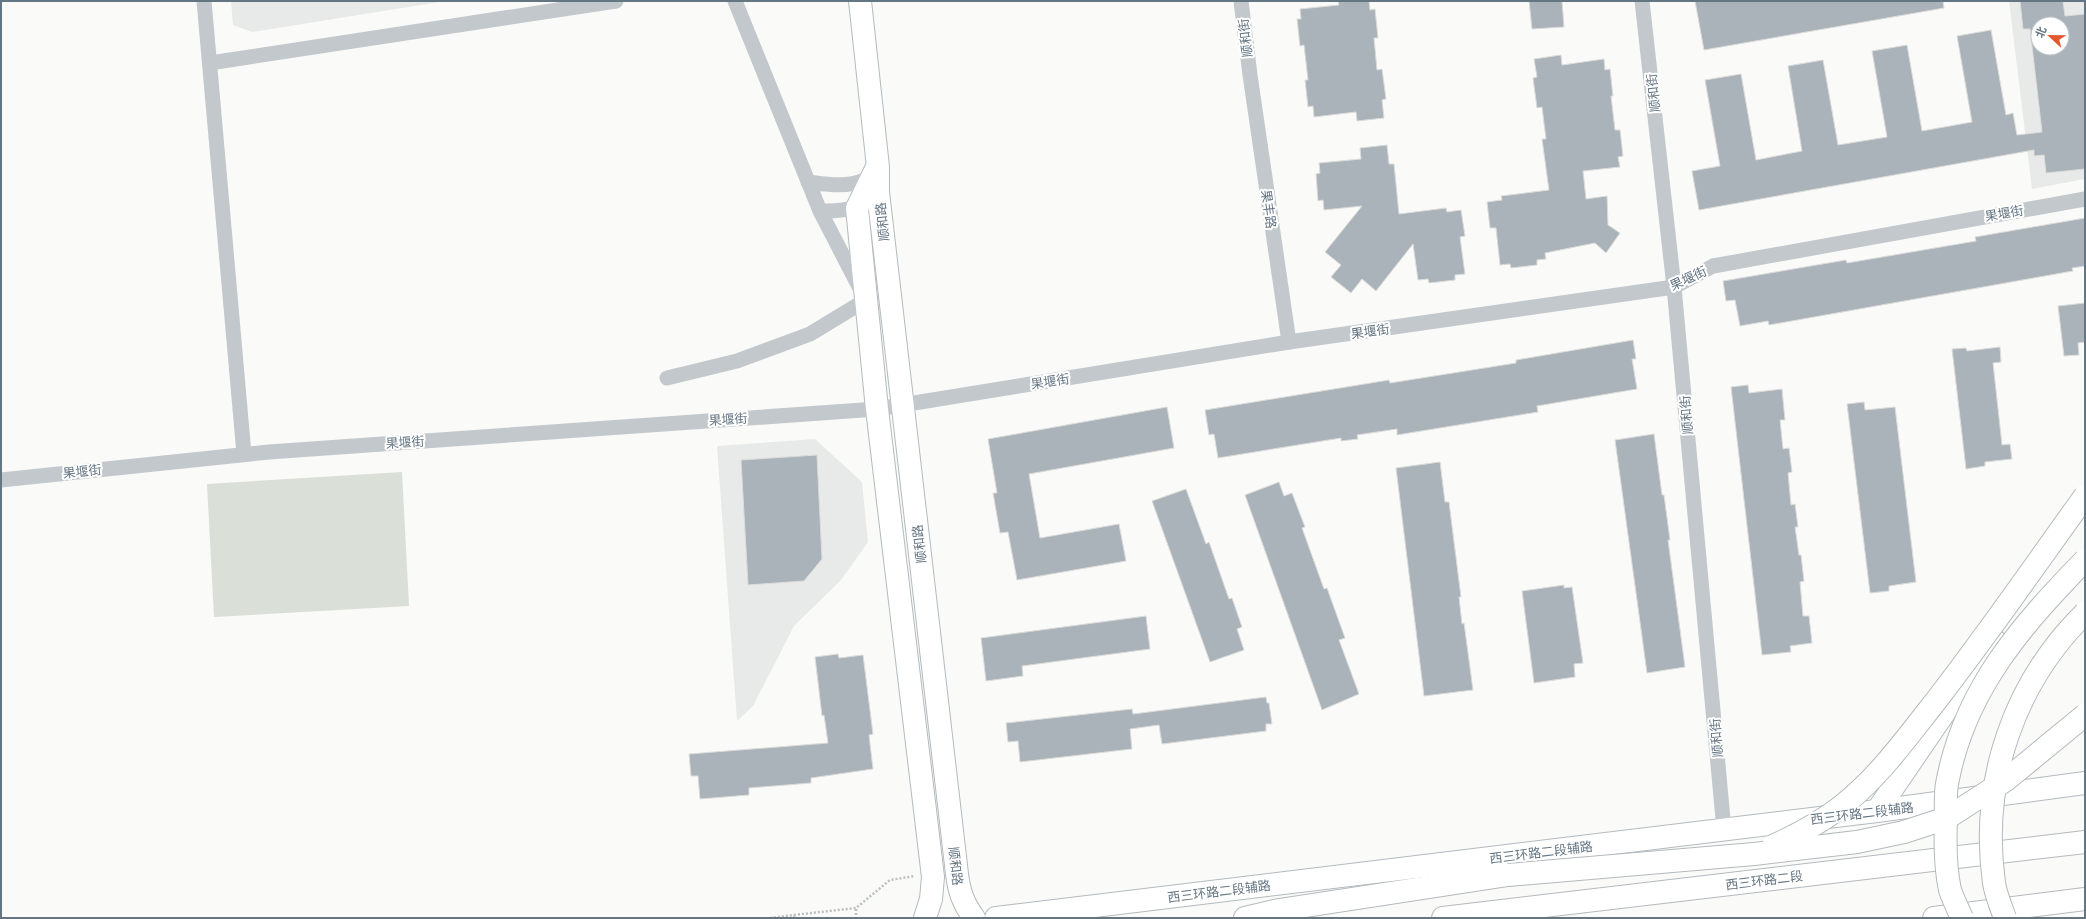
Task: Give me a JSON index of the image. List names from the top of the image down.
{
  "streets": {
    "main road": ["顺和路", "西三环路二段辅路", "西三环路二段"],
    "street": ["顺和街", "果丰路", "果堰街"]
  },
  "crossings": [
    ["顺和街", "果丰路"],
    ["顺和街", "果堰街"],
    ["顺和街", "西三环路二段辅路"],
    ["果丰路", "果堰街"],
    ["果堰街", "顺和路"]
  ],
  "north": "left"
}
